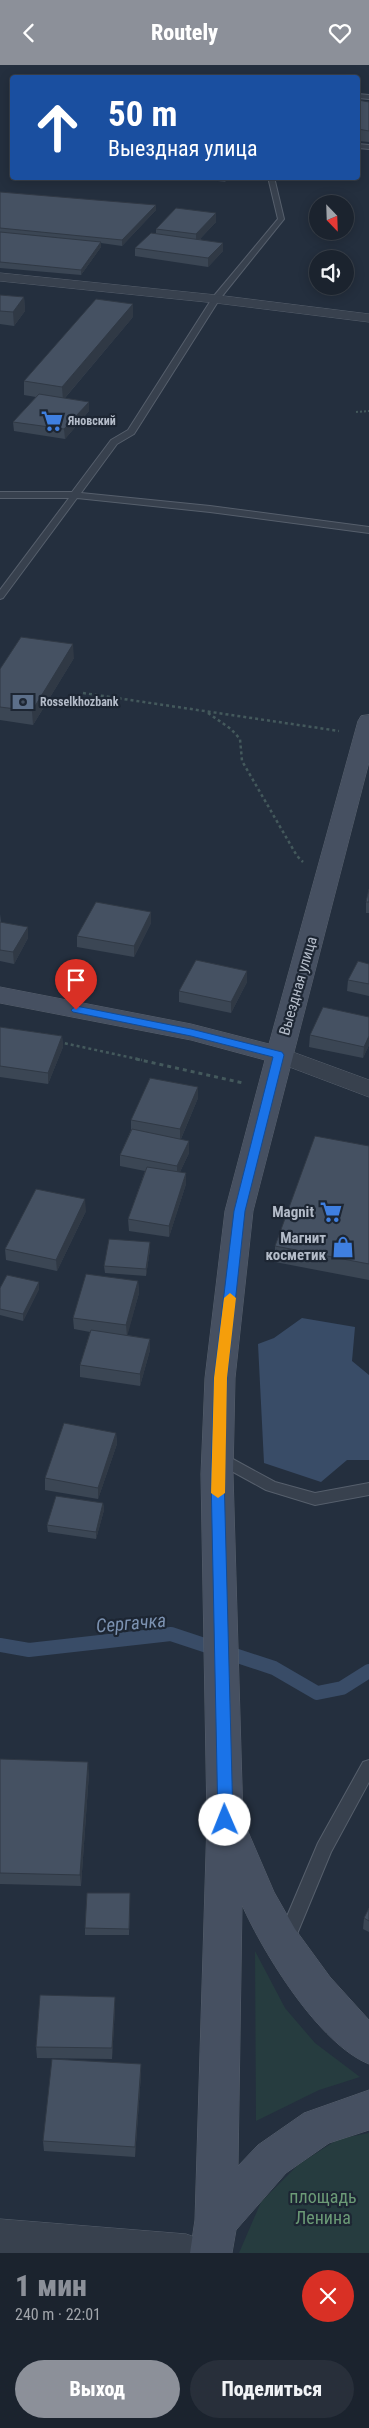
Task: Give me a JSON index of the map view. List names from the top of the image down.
{
  "streets": {
    "street": ["Выездная улица"]
  },
  "water": ["Сергачка"],
  "parks": ["площадь Ленина"],
  "places": {
    "supermarket": ["Яновский", "Magnit"],
    "bank": ["Rosselkhozbank"],
    "shop": ["Магнит косметик"]
  },
  "north": "bottom right",
  "page": {
    "header": "Routely",
    "turn": ["50 m", "Выездная улица"],
    "heading": ["1 мин", "240 m · 22:01"],
    "buttons": ["Выход", "Поделиться"]
  }
}
